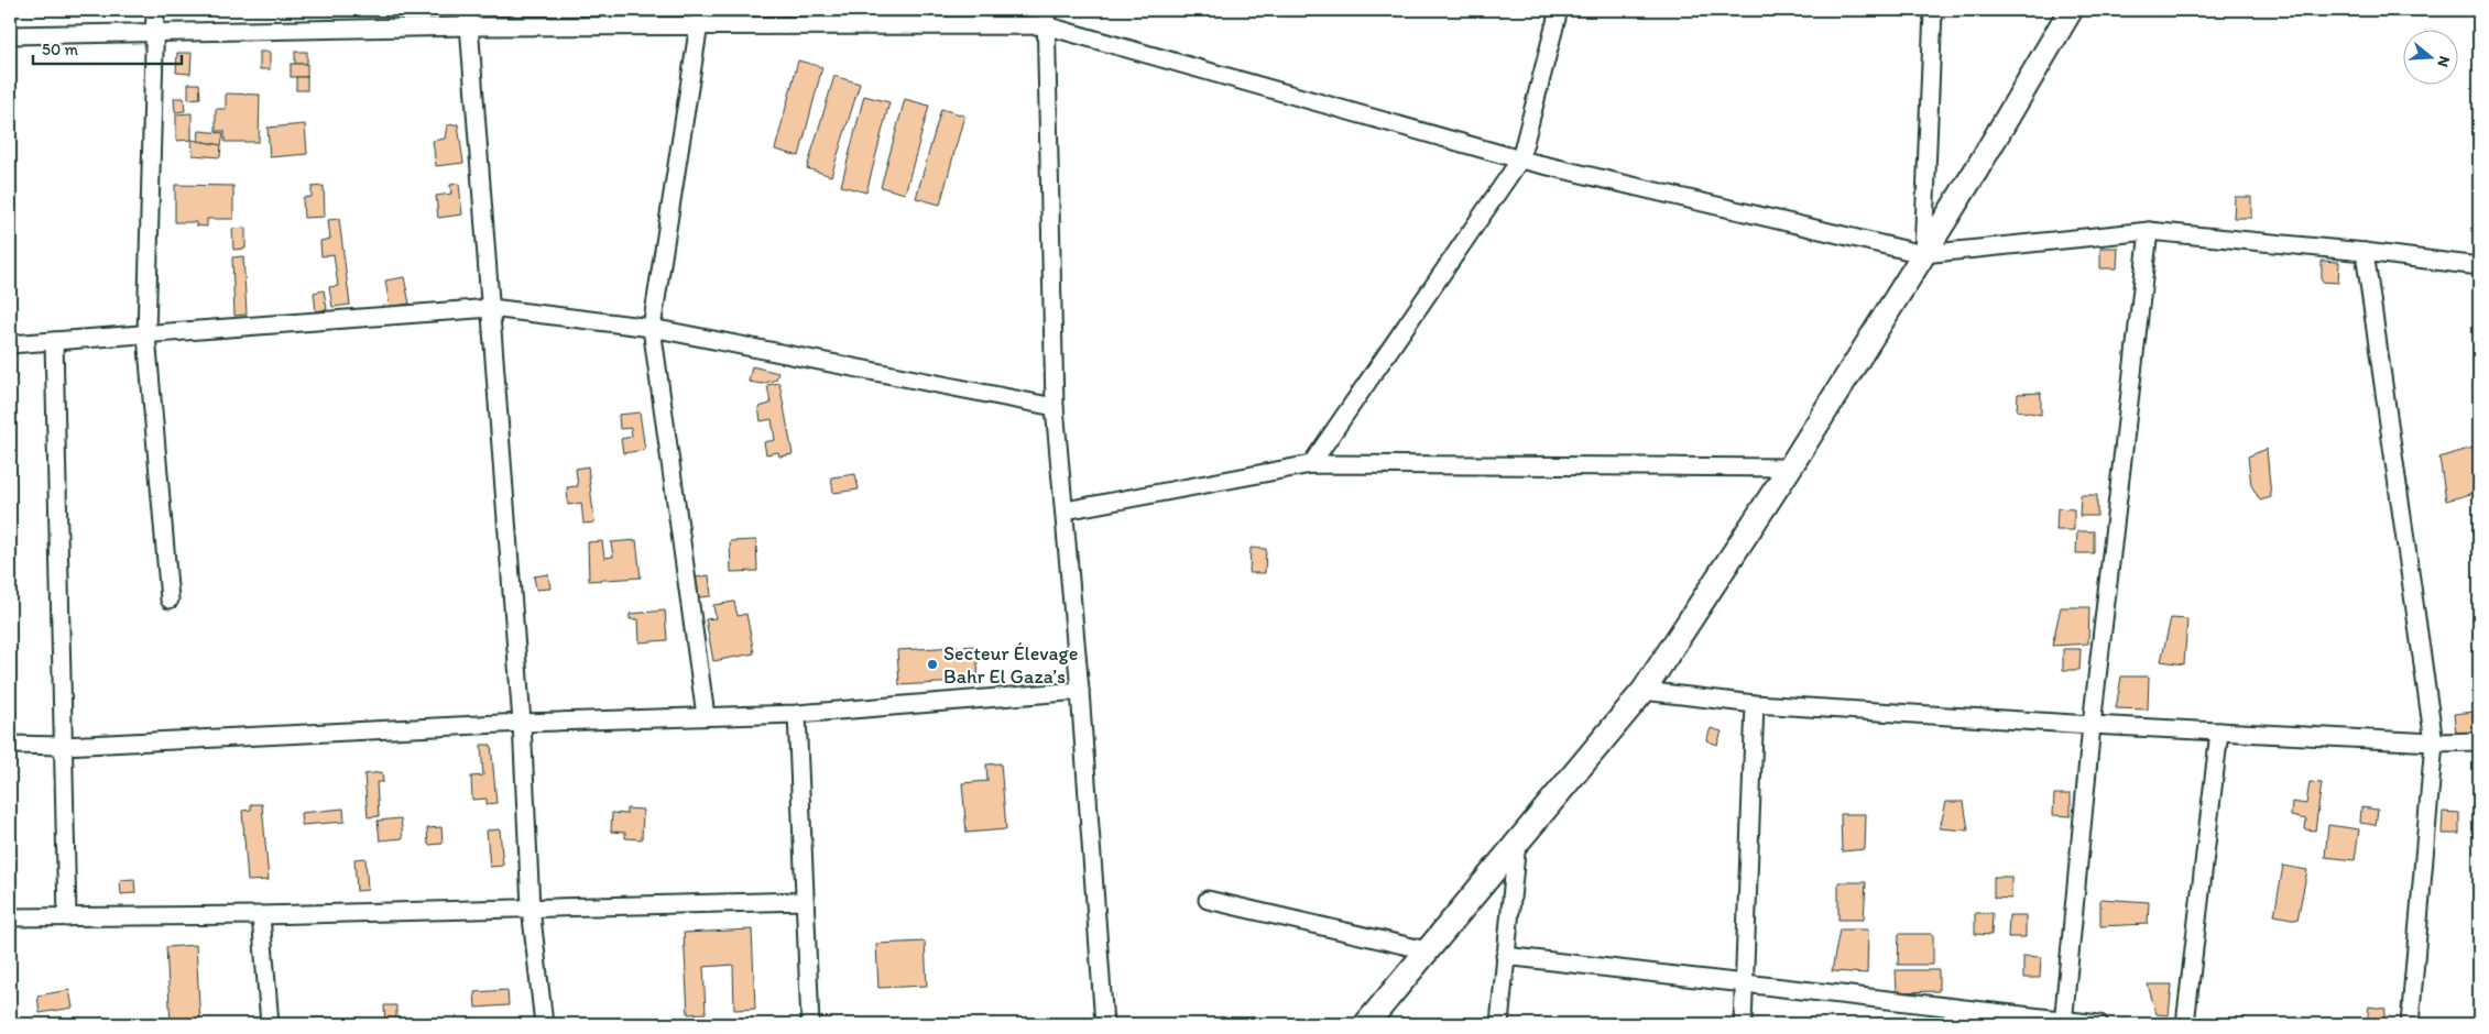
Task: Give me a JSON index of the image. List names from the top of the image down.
{
  "places": ["Secteur Élevage Bahr El Gaza’s"],
  "scale_bar": "50 m",
  "north": "right"
}
